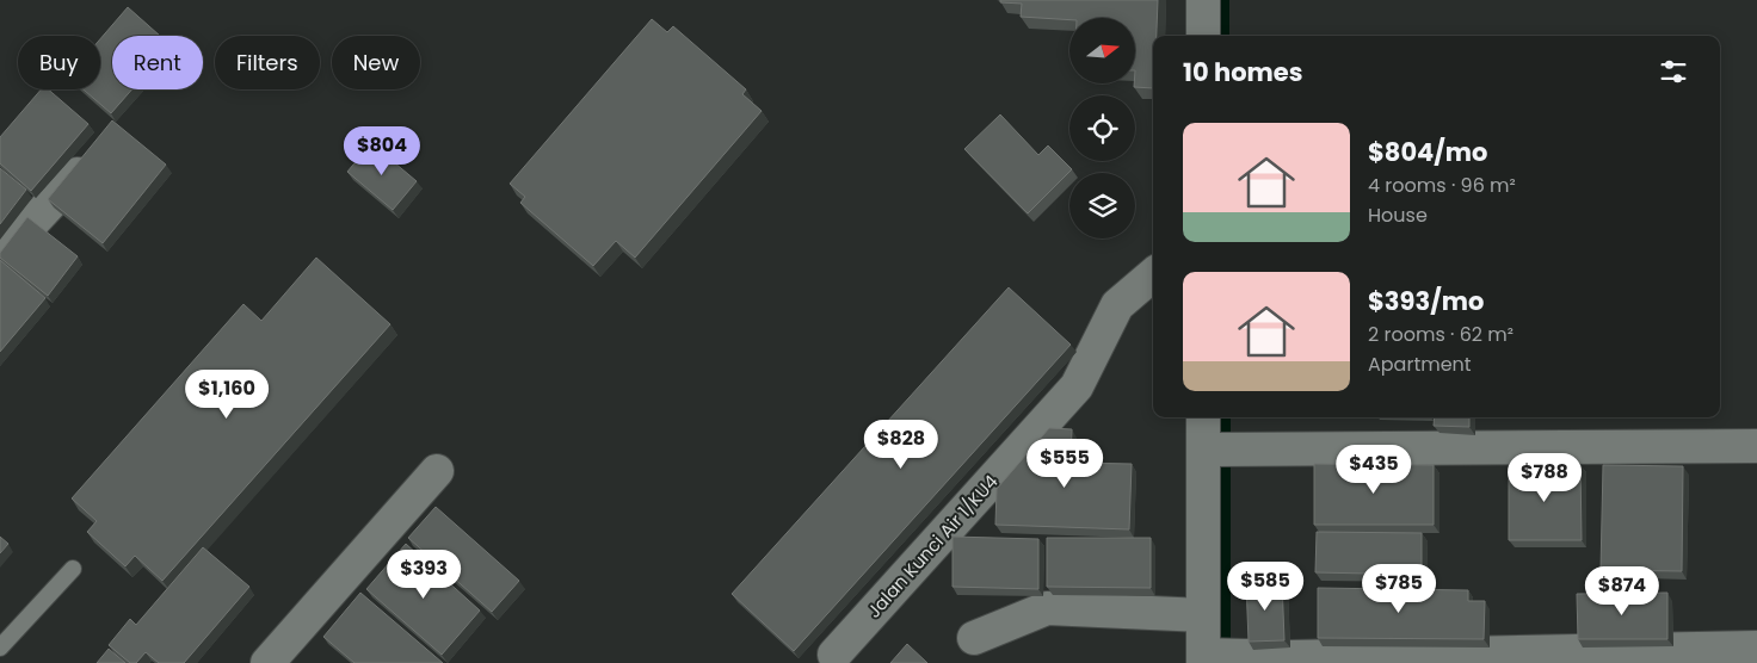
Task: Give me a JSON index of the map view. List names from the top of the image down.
{
  "streets": {
    "street": ["Jalan Kunci Air 1/KU4"]
  },
  "north": "right",
  "page": {
    "chip": [
      "Buy",
      "Rent",
      "Filters",
      "New"
    ],
    "heading": "10 homes",
    "list": [
      {
        "name": "$804/mo",
        "note": "4 rooms · 96 m² · House"
      },
      {
        "name": "$393/mo",
        "note": "2 rooms · 62 m² · Apartment"
      }
    ],
    "price": [
      "$804",
      "$1,160",
      "$828",
      "$555",
      "$435",
      "$788",
      "$393",
      "$585",
      "$785",
      "$874"
    ]
  }
}
